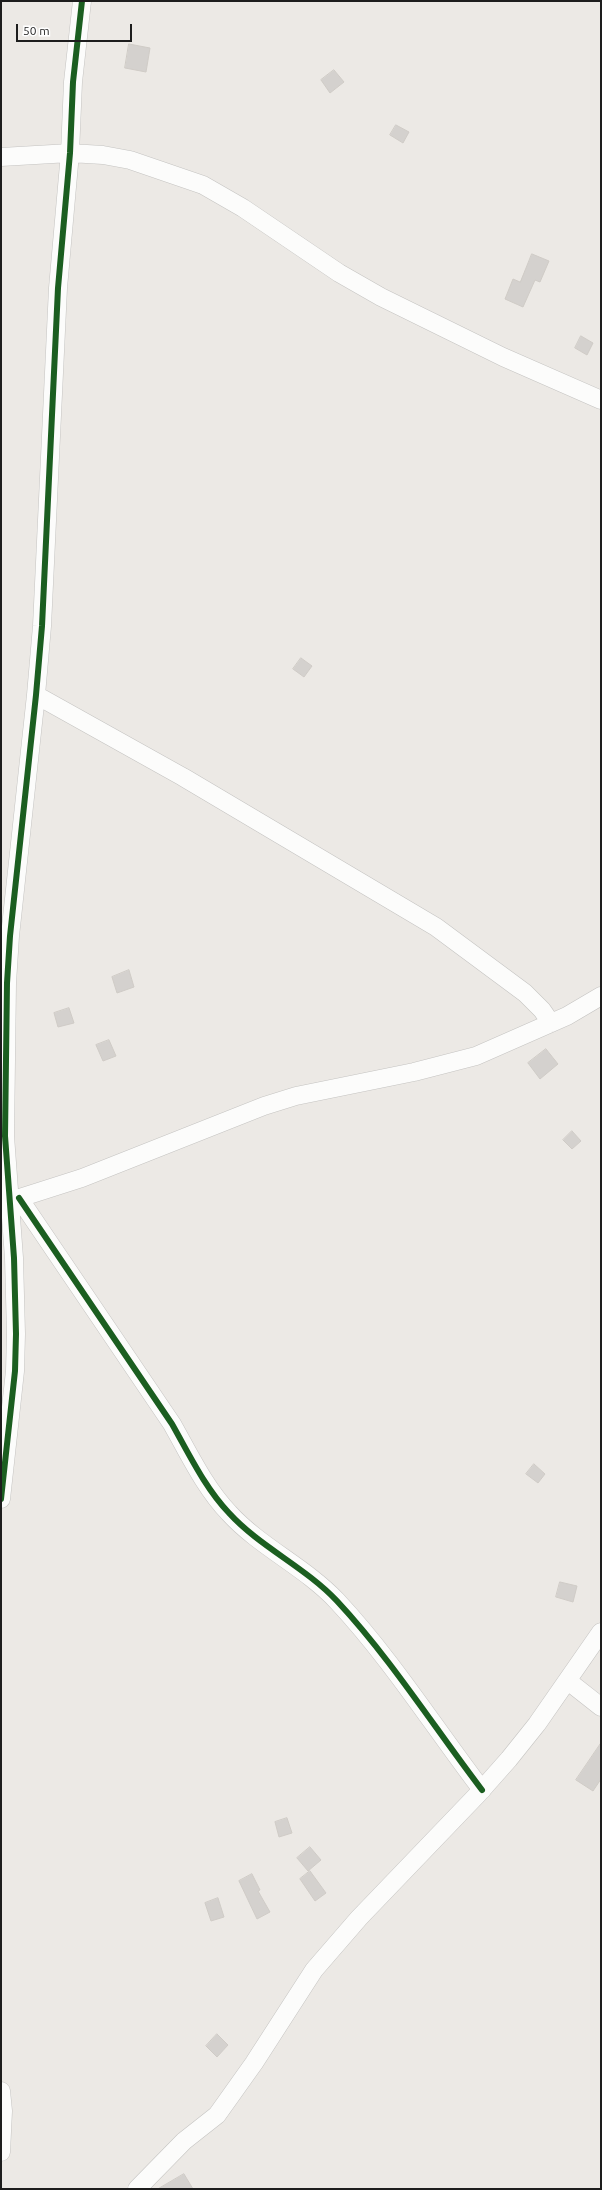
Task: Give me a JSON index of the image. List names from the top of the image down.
{
  "scale_bar": "50 m"
}
